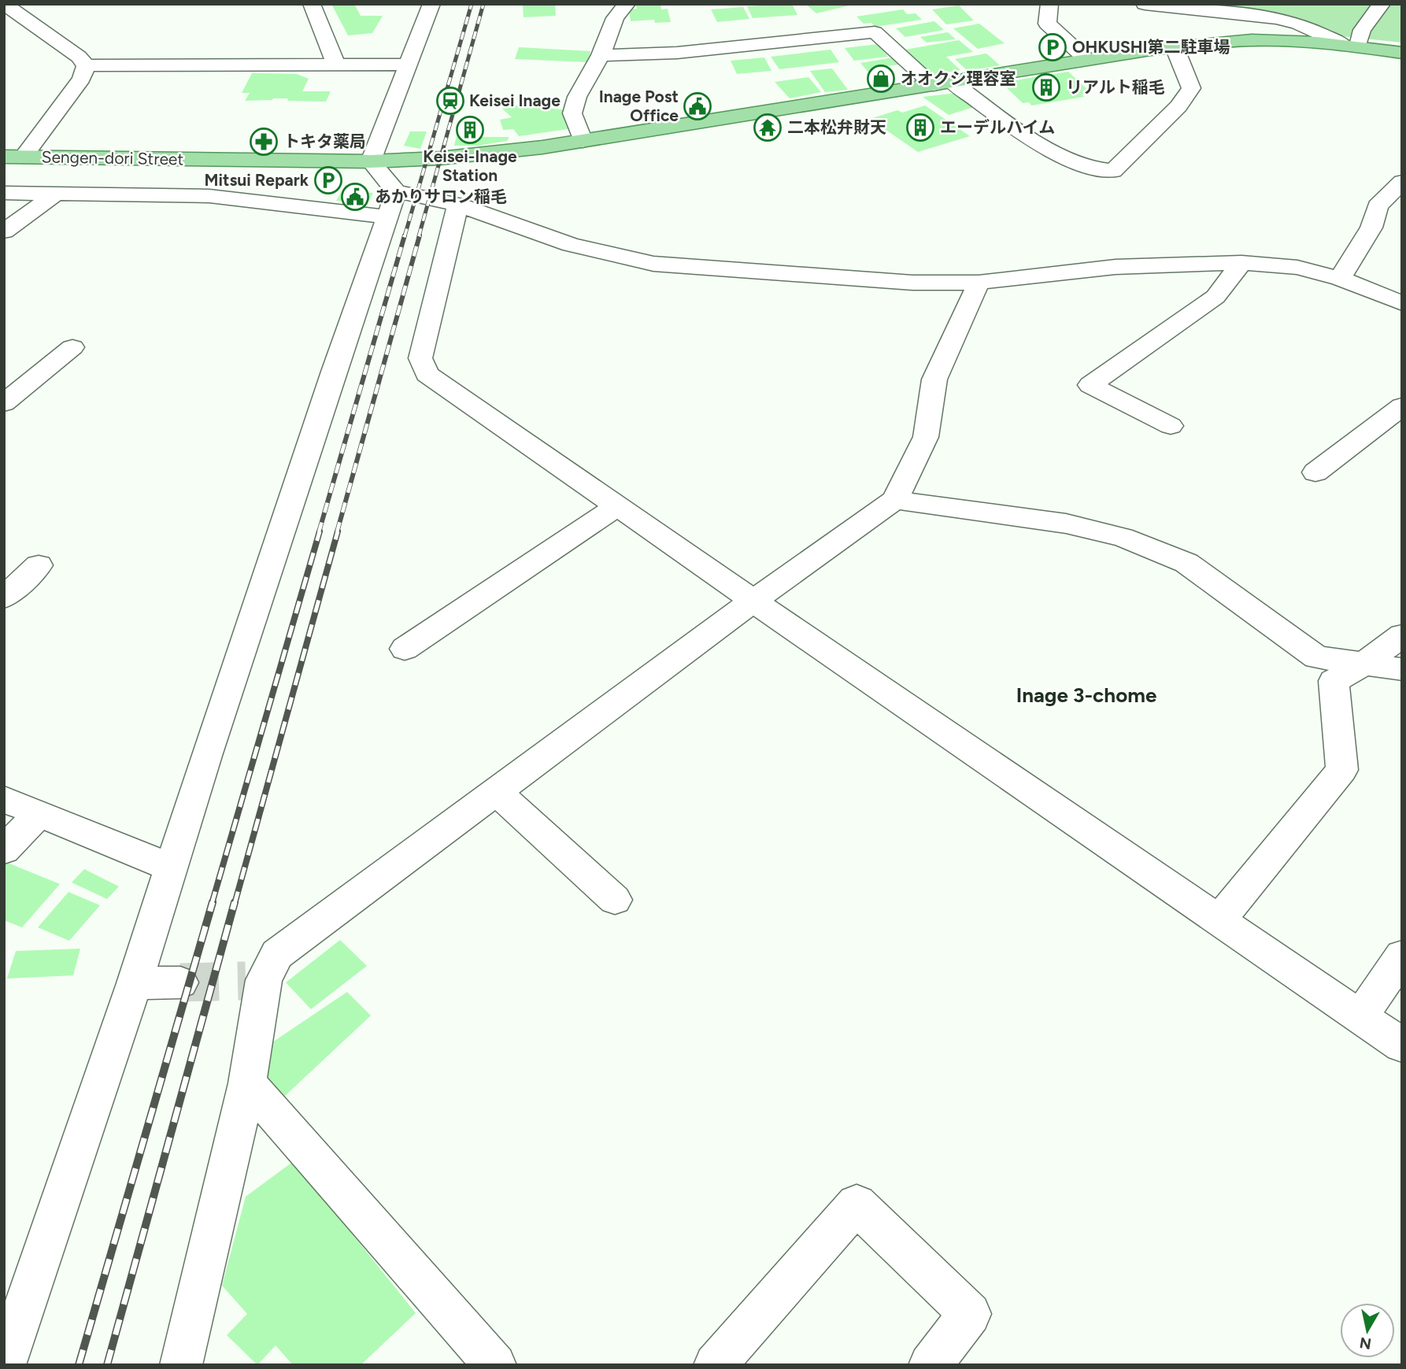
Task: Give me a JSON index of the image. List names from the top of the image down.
{
  "streets": {
    "main road": ["Sengen-dori Street"]
  },
  "districts": ["Inage 3-chome"],
  "places": {
    "parking": ["OHKUSHI第二駐車場", "Mitsui Repark"],
    "shop": ["オオクシ理容室"],
    "building": ["リアルト稲毛", "エーデルハイム", "Keisei-Inage Station"],
    "station": ["Keisei Inage"],
    "public building": ["Inage Post Office", "あかりサロン稲毛"],
    "temple": ["二本松弁財天"],
    "pharmacy": ["トキタ薬局"]
  },
  "north": "bottom"
}
